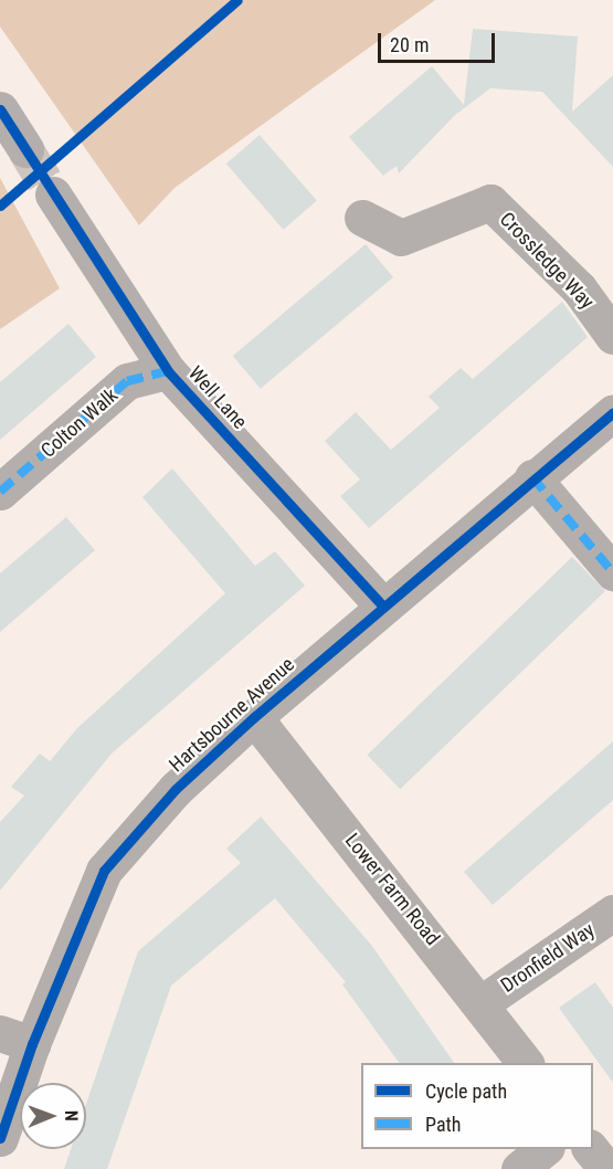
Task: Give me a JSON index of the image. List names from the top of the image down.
{
  "streets": {
    "street": [
      "Crossledge Way",
      "Well Lane",
      "Colton Walk",
      "Hartsbourne Avenue",
      "Lower Farm Road",
      "Dronfield Way"
    ]
  },
  "crossings": [
    ["Well Lane", "Colton Walk"],
    ["Well Lane", "Hartsbourne Avenue"],
    ["Hartsbourne Avenue", "Lower Farm Road"],
    ["Lower Farm Road", "Dronfield Way"]
  ],
  "legend": ["Cycle path", "Path"],
  "scale_bar": "20 m",
  "north": "right"
}
